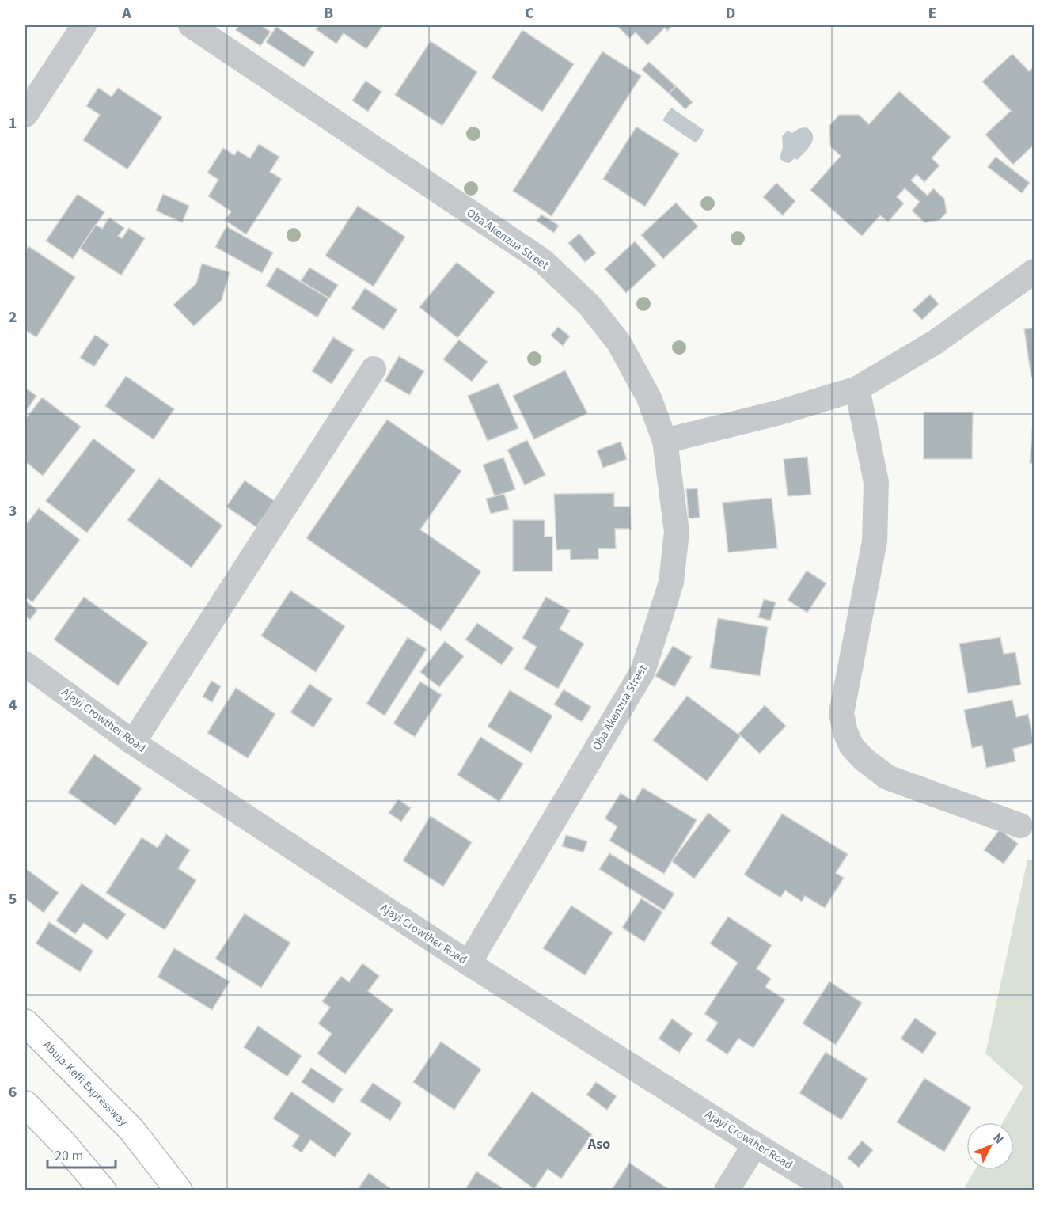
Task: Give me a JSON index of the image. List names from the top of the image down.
{
  "streets": {
    "highway": ["Abuja-Keffi Expressway"],
    "street": ["Oba Akenzua Street", "Ajayi Crowther Road"]
  },
  "crossings": [
    ["Oba Akenzua Street", "Ajayi Crowther Road"]
  ],
  "districts": ["Aso"],
  "scale_bar": "20 m",
  "north": "top right",
  "grid": {
    "columns": [
      "A",
      "B",
      "C",
      "D",
      "E"
    ],
    "rows": [
      "1",
      "2",
      "3",
      "4",
      "5",
      "6"
    ]
  }
}
